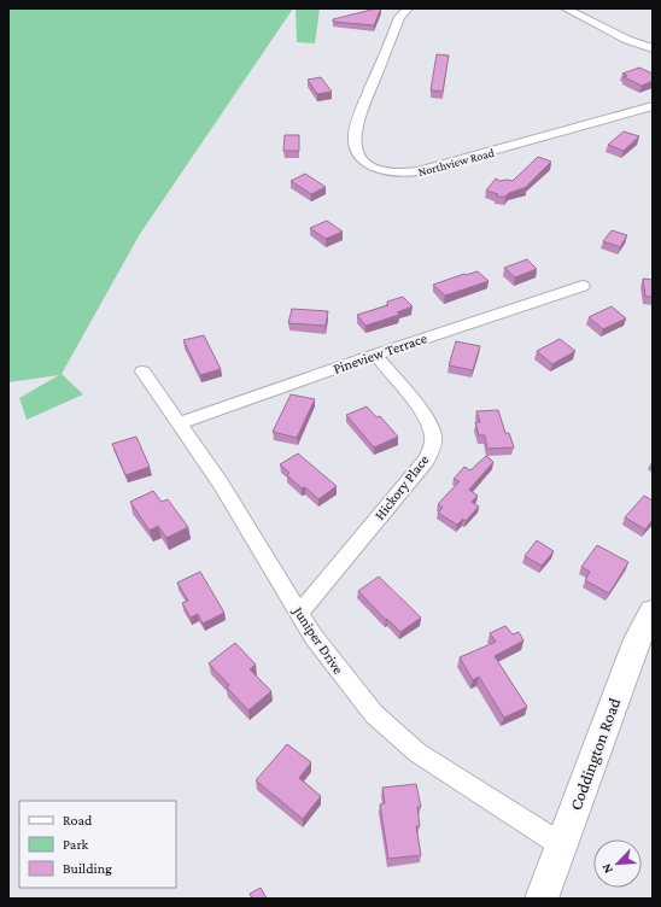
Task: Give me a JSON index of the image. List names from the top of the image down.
{
  "streets": {
    "street": [
      "Northview Road",
      "Pineview Terrace",
      "Hickory Place",
      "Juniper Drive",
      "Coddington Road"
    ]
  },
  "crossings": [
    ["Pineview Terrace", "Hickory Place"],
    ["Pineview Terrace", "Juniper Drive"],
    ["Hickory Place", "Juniper Drive"],
    ["Juniper Drive", "Coddington Road"]
  ],
  "legend": ["Road", "Park", "Building"],
  "north": "bottom left"
}
